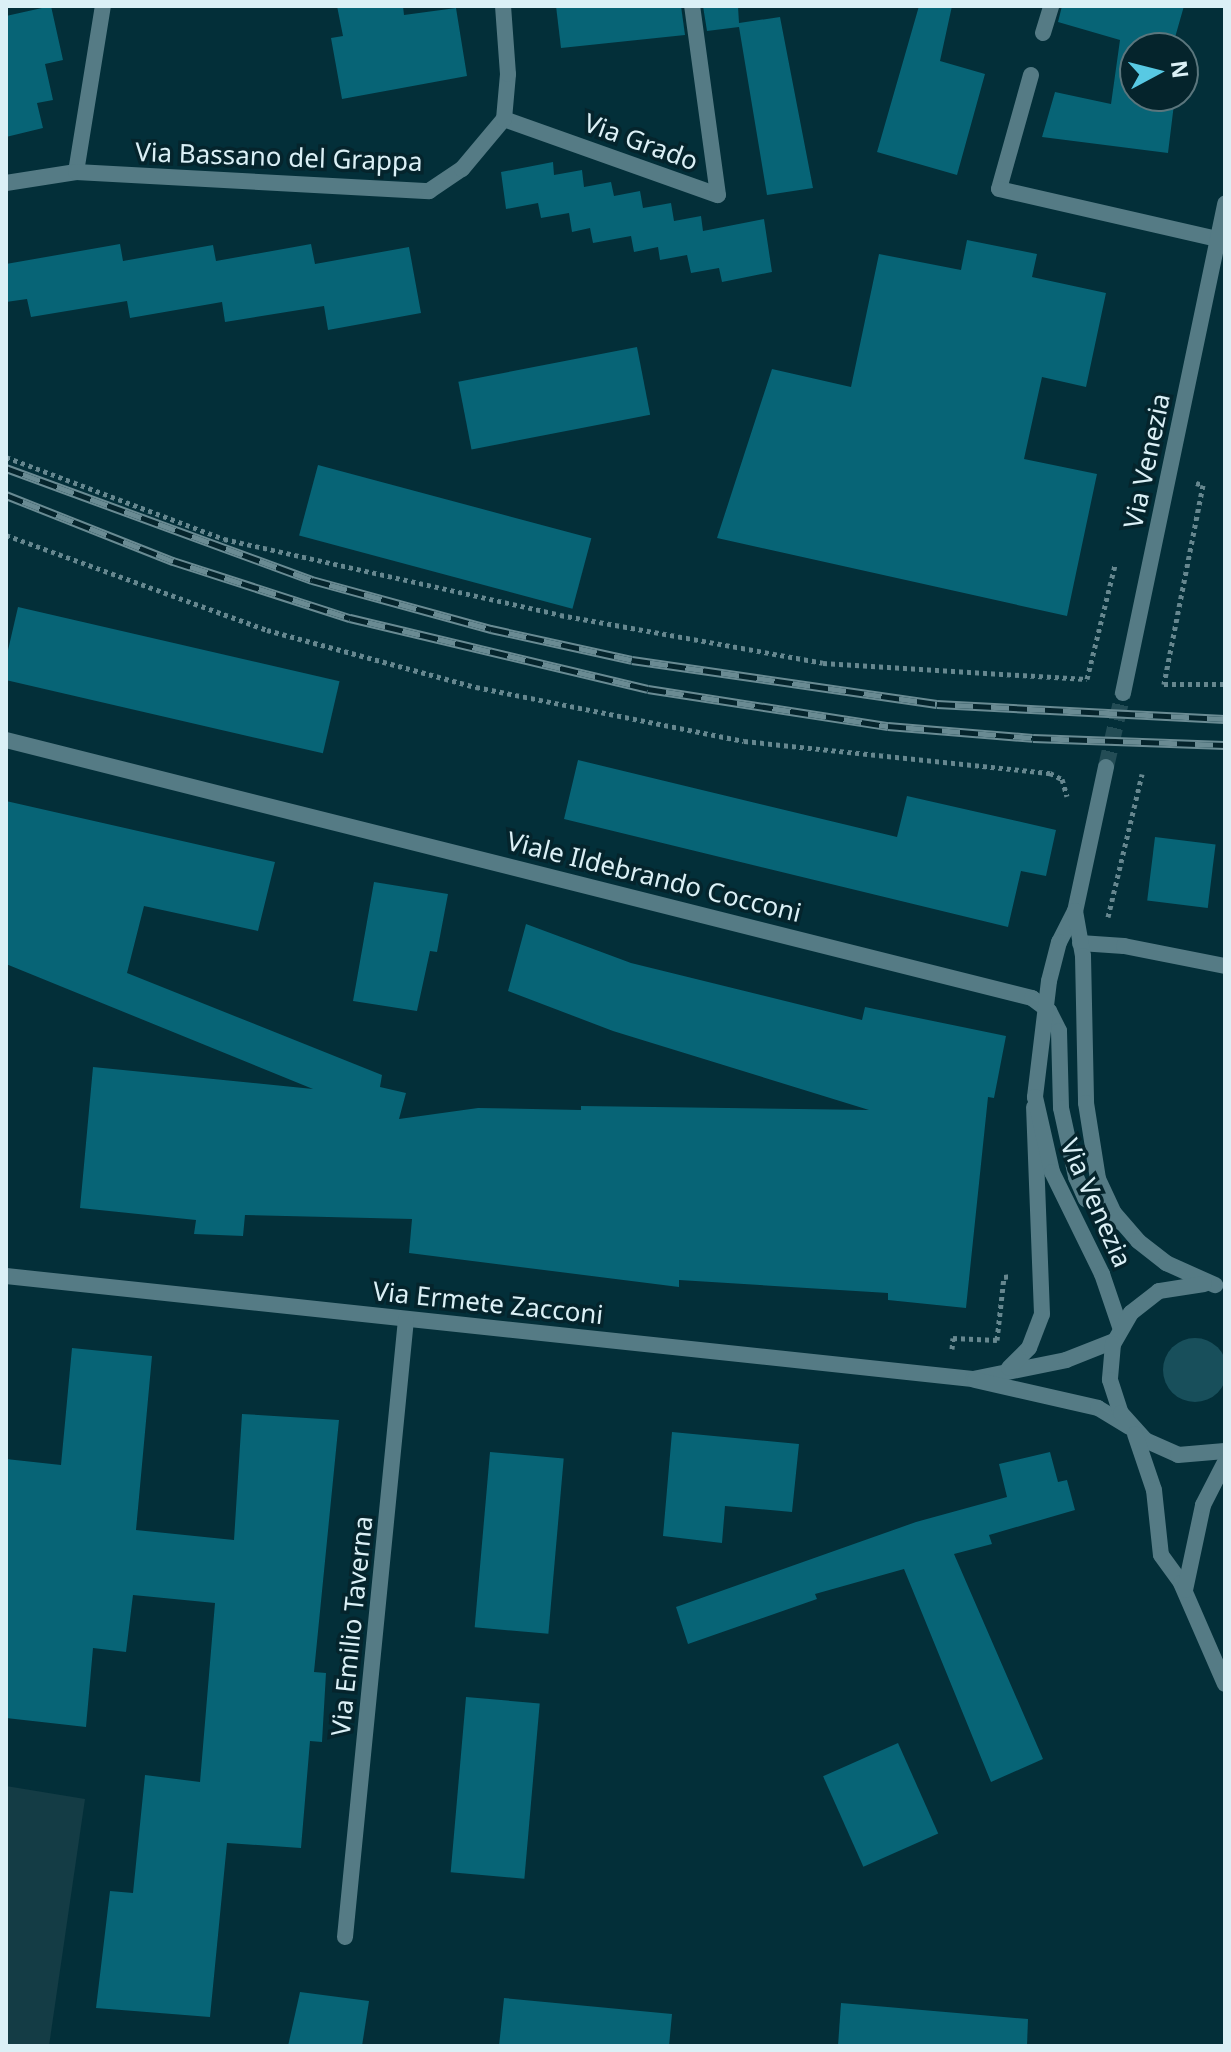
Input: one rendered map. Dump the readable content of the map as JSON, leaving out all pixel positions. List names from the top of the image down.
{
  "streets": {
    "street": [
      "Via Grado",
      "Via Bassano del Grappa",
      "Via Venezia",
      "Viale Ildebrando Cocconi",
      "Via Ermete Zacconi",
      "Via Emilio Taverna"
    ]
  },
  "crossings": [
    ["Via Grado", "Via Bassano del Grappa"],
    ["Via Venezia", "Viale Ildebrando Cocconi"],
    ["Via Venezia", "Via Ermete Zacconi"],
    ["Via Ermete Zacconi", "Via Emilio Taverna"]
  ],
  "north": "right"
}
